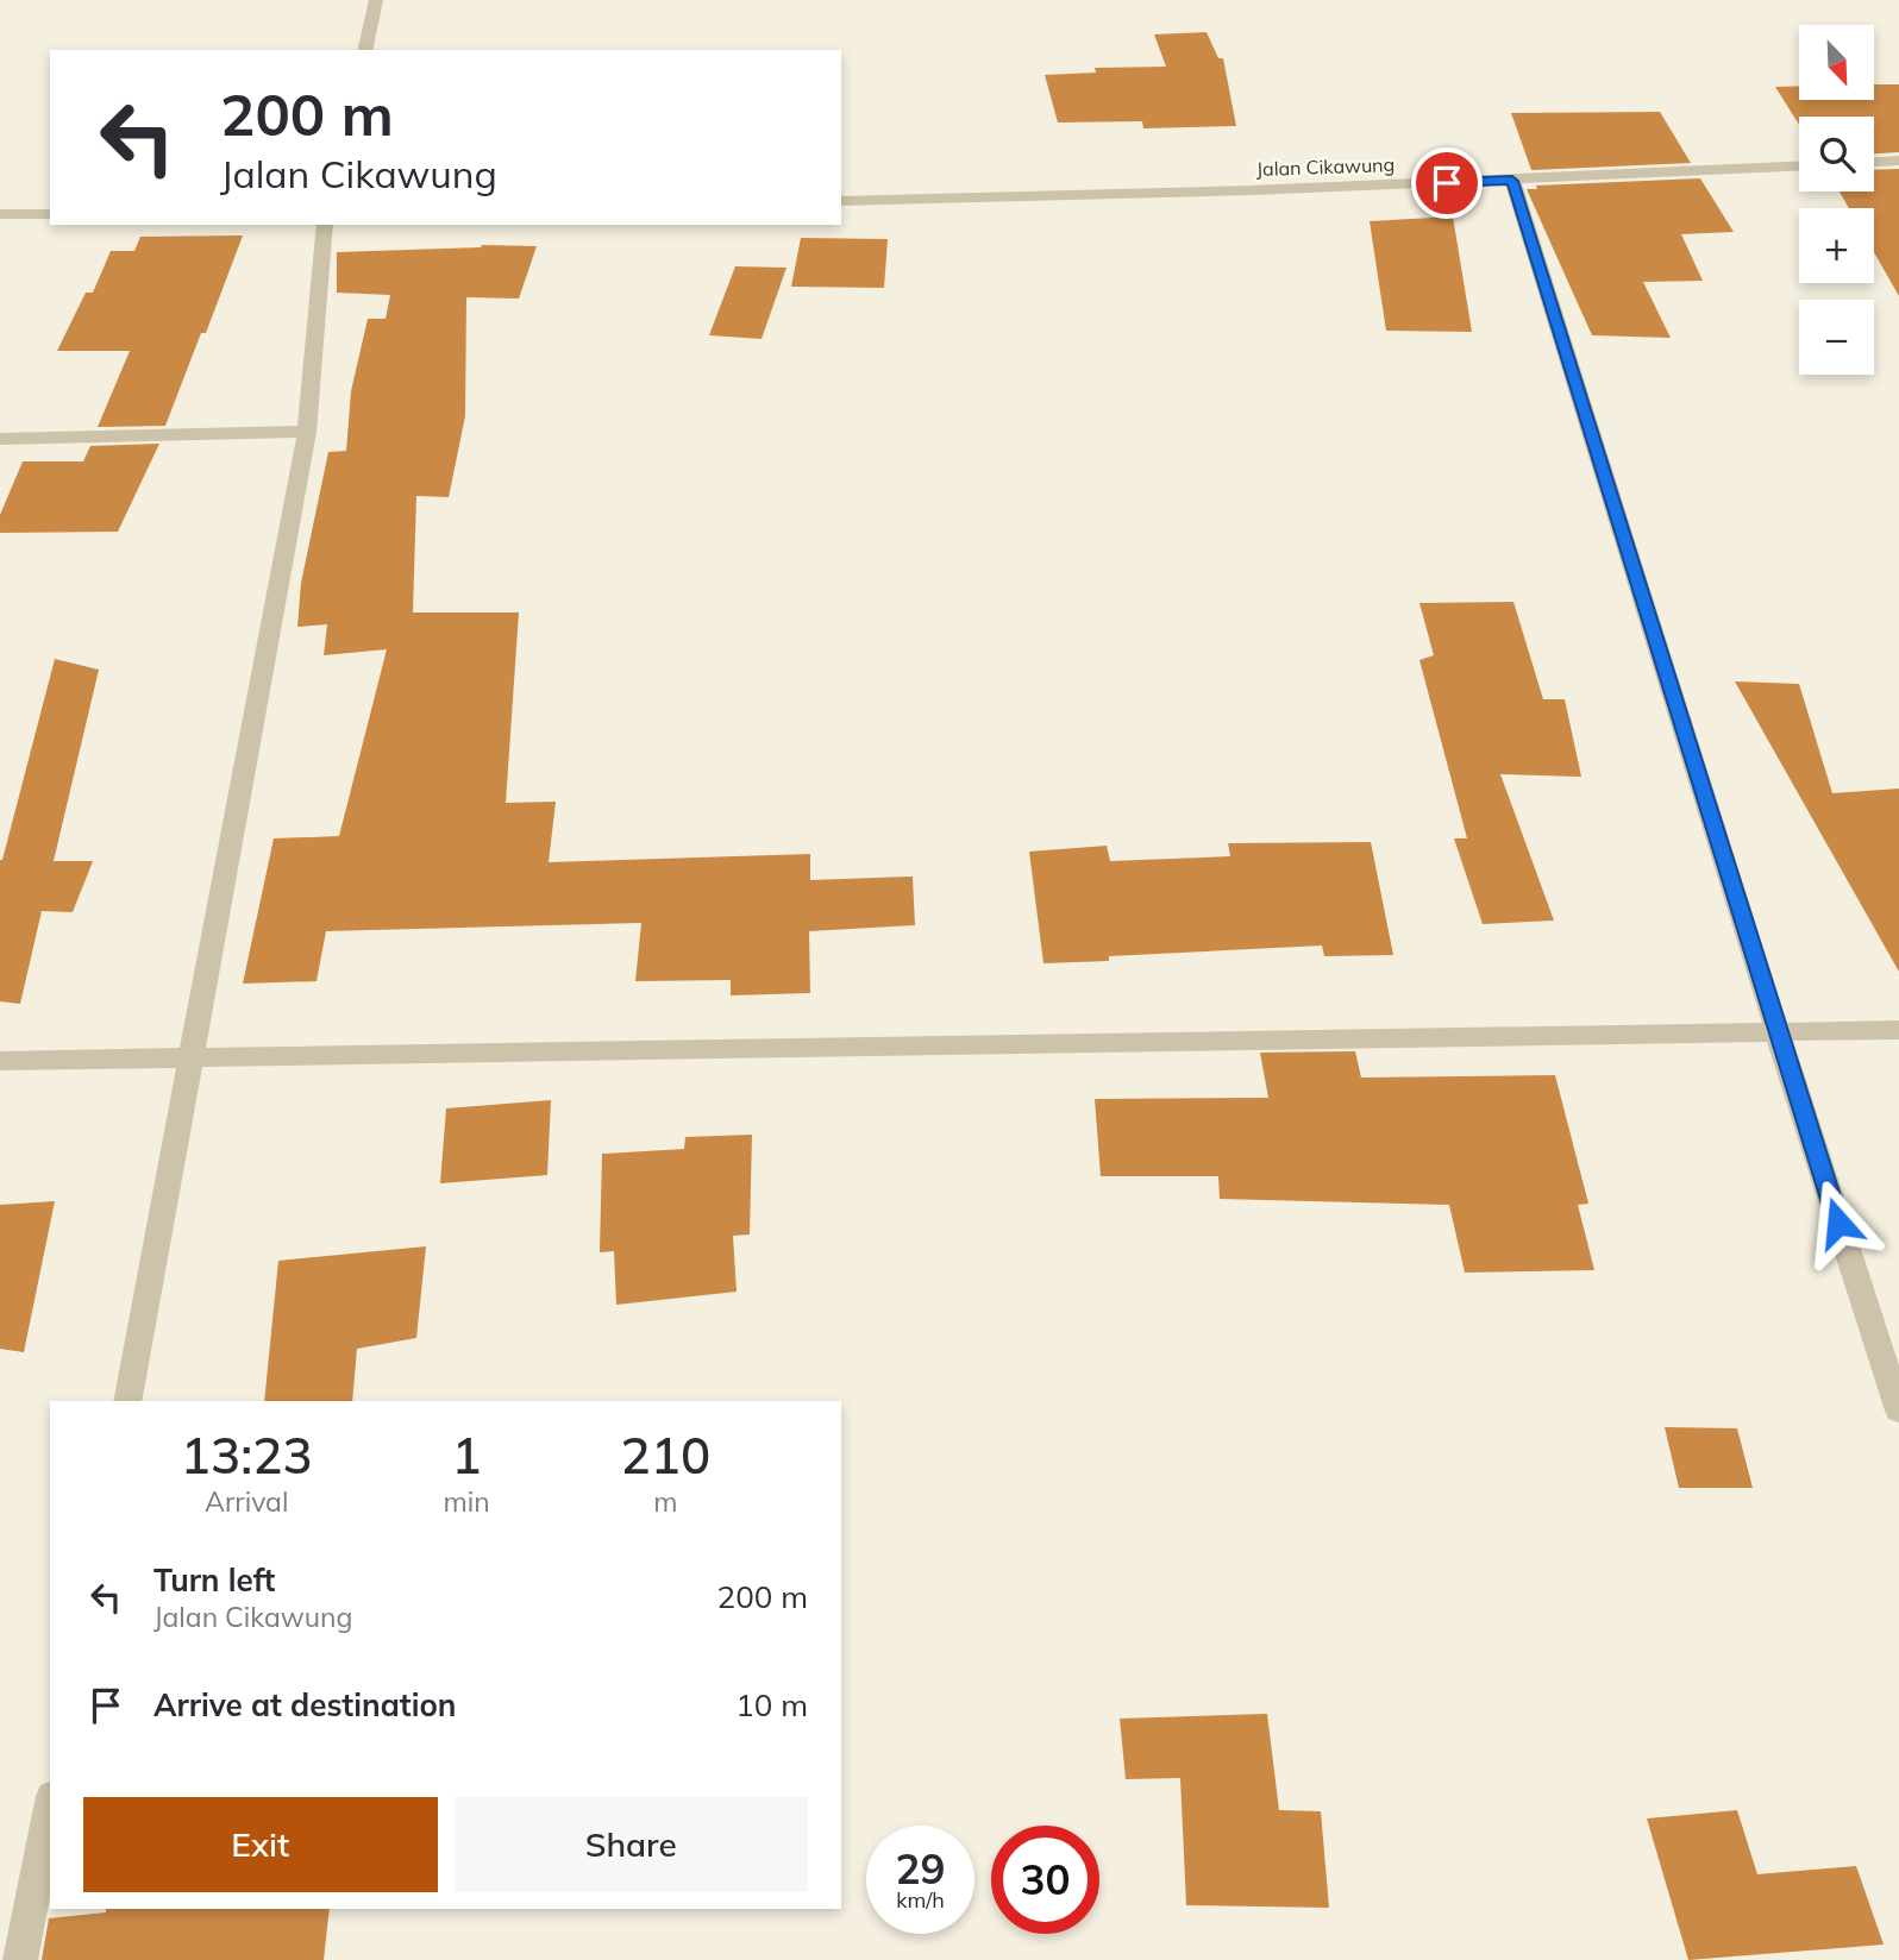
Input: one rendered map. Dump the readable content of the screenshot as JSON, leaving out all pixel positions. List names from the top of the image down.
{
  "streets": {
    "street": ["Jalan Cikawung"]
  },
  "north": "bottom right",
  "page": {
    "map_buttons": ["+", "−"],
    "turn": ["200 m", "Jalan Cikawung"],
    "eta": [
      "13:23",
      "Arrival",
      "1",
      "min",
      "210",
      "m"
    ],
    "list": [
      {
        "name": "Turn left",
        "note": "Jalan Cikawung",
        "value": "200 m"
      },
      {
        "name": "Arrive at destination",
        "value": "10 m"
      }
    ],
    "buttons": ["Exit", "Share"],
    "speed": "29 km/h",
    "limit": "30"
  }
}
